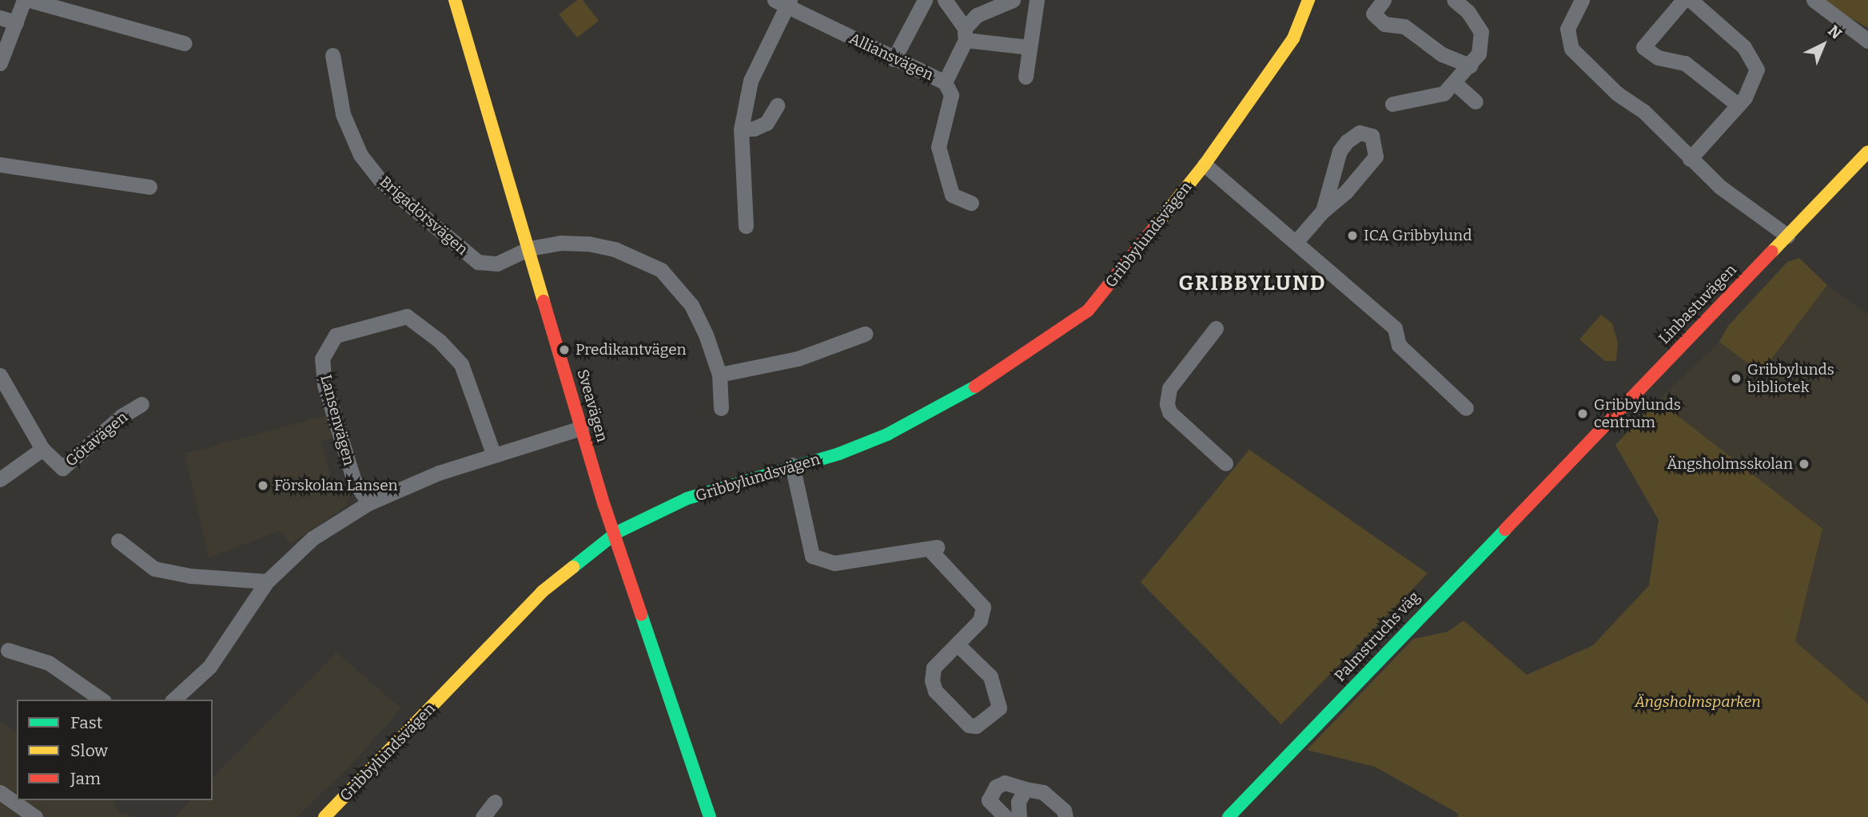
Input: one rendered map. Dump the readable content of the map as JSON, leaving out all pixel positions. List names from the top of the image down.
{
  "streets": {
    "street": [
      "Alliansvägen",
      "Brigadörsvägen",
      "Gribbylundsvägen",
      "Linbastuvägen",
      "Sveavägen",
      "Lansenvägen",
      "Götavägen",
      "Palmstruchs väg"
    ]
  },
  "crossings": [
    ["Brigadörsvägen", "Sveavägen"],
    ["Gribbylundsvägen", "Sveavägen"],
    ["Linbastuvägen", "Palmstruchs väg"]
  ],
  "districts": ["GRIBBYLUND"],
  "parks": ["Ängsholmsparken"],
  "places": [
    "ICA Gribbylund",
    "Predikantvägen",
    "Gribbylunds bibliotek",
    "Gribbylunds centrum",
    "Ängsholmsskolan",
    "Förskolan Lansen"
  ],
  "legend": ["Fast", "Slow", "Jam"],
  "north": "top right"
}
